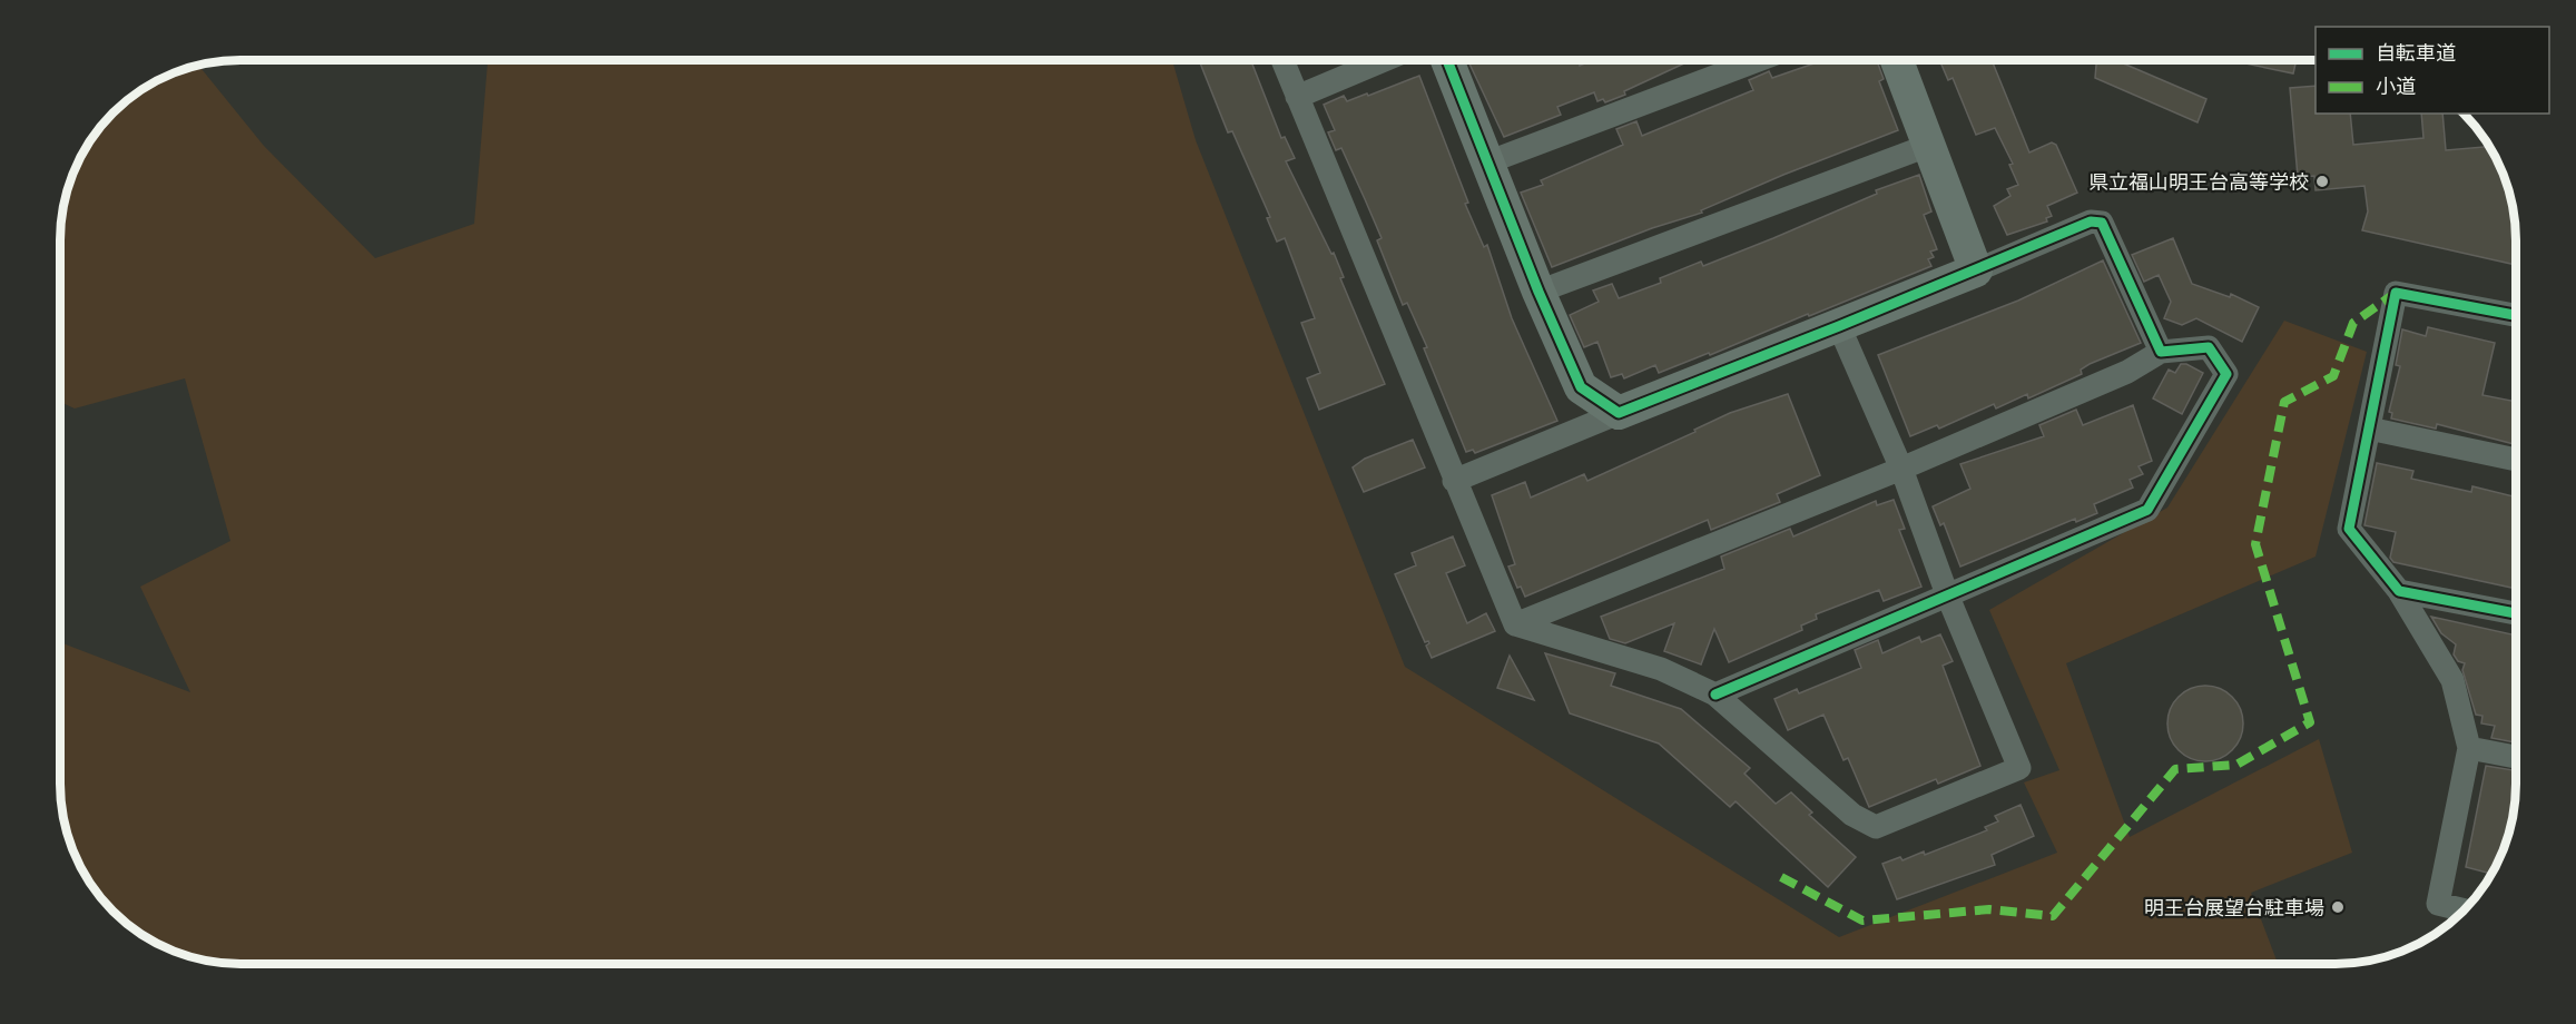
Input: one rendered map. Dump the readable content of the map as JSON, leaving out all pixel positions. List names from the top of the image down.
{
  "places": ["県立福山明王台高等学校", "明王台展望台駐車場"],
  "legend": ["自転車道", "小道"]
}
